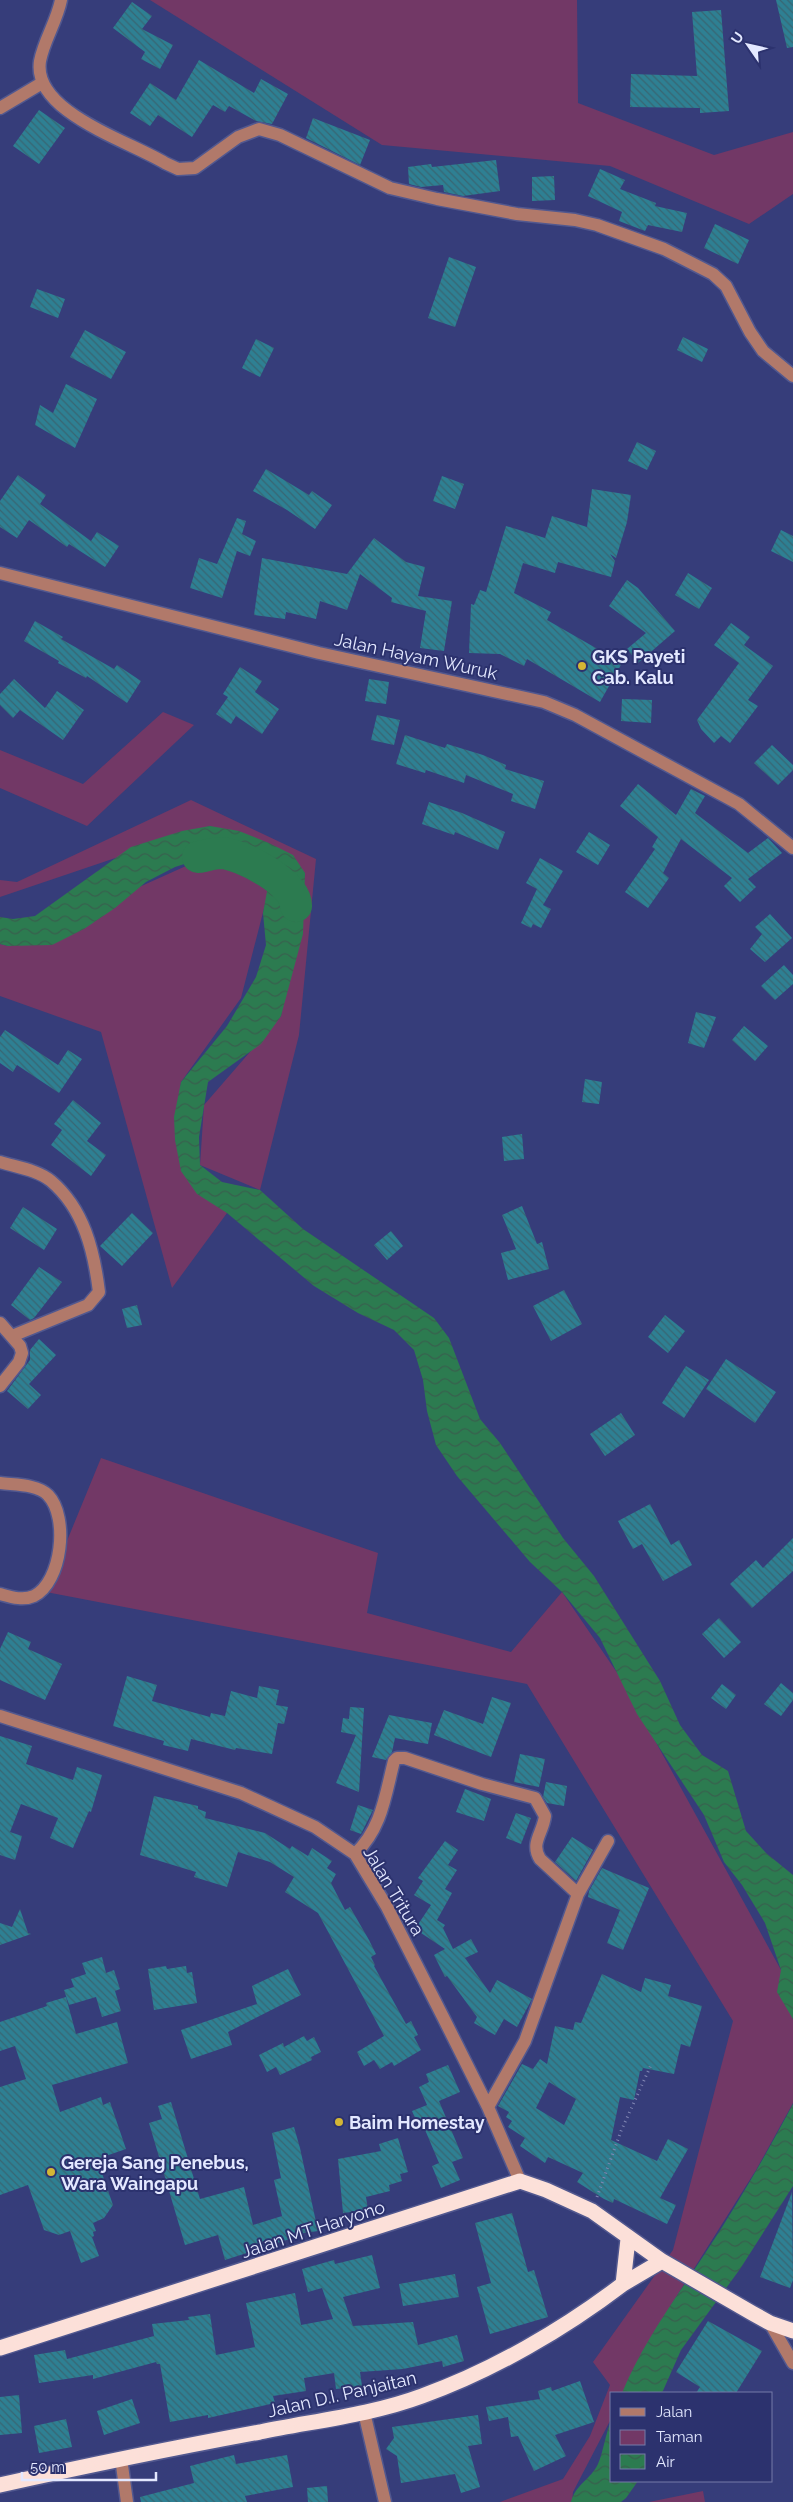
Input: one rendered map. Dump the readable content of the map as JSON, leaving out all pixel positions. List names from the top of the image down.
{
  "streets": {
    "highway": ["Jalan MT Haryono", "Jalan D.I. Panjaitan"],
    "street": ["Jalan Hayam Wuruk", "Jalan Tritura"]
  },
  "crossings": [
    ["Jalan Tritura", "Jalan MT Haryono"]
  ],
  "places": ["GKS Payeti Cab. Kalu", "Baim Homestay", "Gereja Sang Penebus, Wara Waingapu"],
  "legend": ["Jalan", "Taman", "Air"],
  "scale_bar": "50 m",
  "north": "top left"
}
